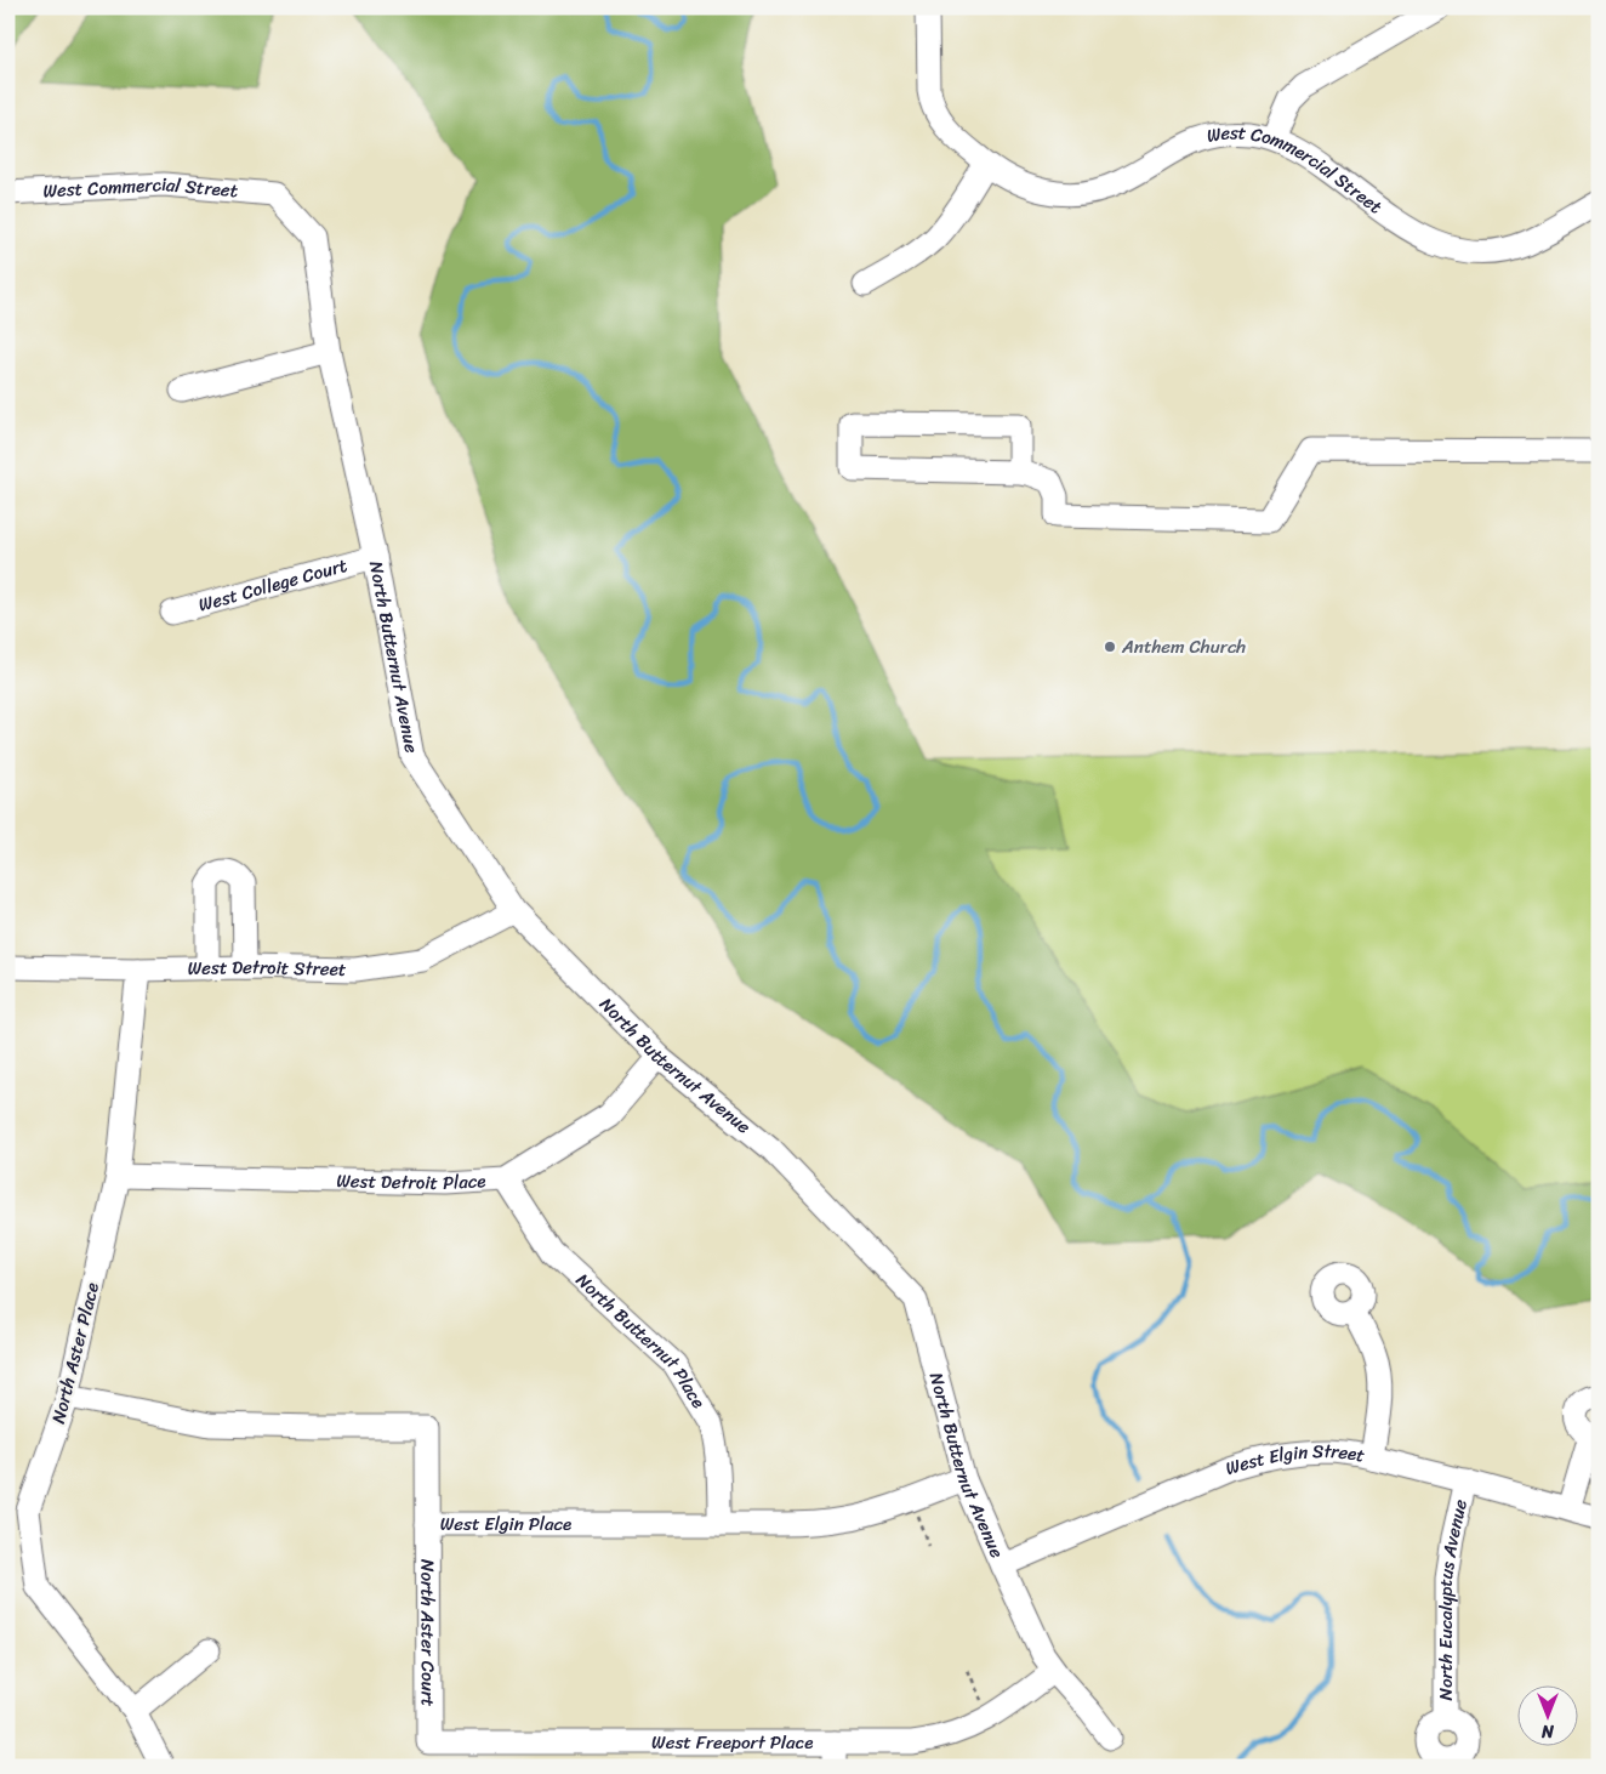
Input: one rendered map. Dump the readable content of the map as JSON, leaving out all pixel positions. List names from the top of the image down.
{
  "streets": {
    "street": [
      "West Commercial Street",
      "West College Court",
      "North Butternut Avenue",
      "West Detroit Street",
      "West Detroit Place",
      "North Butternut Place",
      "North Aster Place",
      "West Elgin Street",
      "West Elgin Place",
      "North Eucalyptus Avenue",
      "North Aster Court",
      "West Freeport Place"
    ]
  },
  "crossings": [
    ["West Commercial Street", "North Butternut Avenue"],
    ["West College Court", "North Butternut Avenue"],
    ["North Butternut Avenue", "West Detroit Street"],
    ["North Butternut Avenue", "West Detroit Place"],
    ["North Butternut Avenue", "West Elgin Street"],
    ["North Butternut Avenue", "West Elgin Place"],
    ["North Butternut Avenue", "West Freeport Place"],
    ["West Detroit Street", "North Aster Place"],
    ["West Detroit Place", "North Butternut Place"],
    ["West Detroit Place", "North Aster Place"],
    ["North Butternut Place", "West Elgin Place"],
    ["North Aster Place", "West Elgin Place"],
    ["West Elgin Street", "North Eucalyptus Avenue"],
    ["West Elgin Place", "North Aster Court"],
    ["North Aster Court", "West Freeport Place"]
  ],
  "places": ["Anthem Church"],
  "north": "bottom"
}
